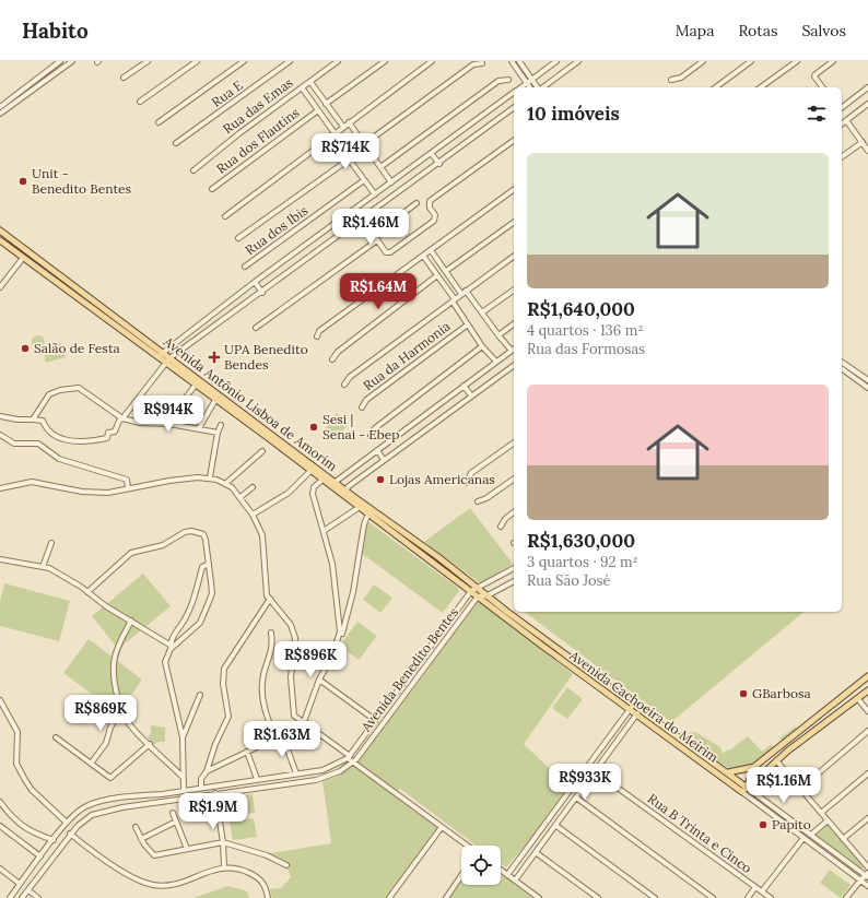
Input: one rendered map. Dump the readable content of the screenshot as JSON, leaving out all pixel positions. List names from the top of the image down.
{
  "streets": {
    "main road": ["Avenida Antônio Lisboa de Amorim", "Avenida Cachoeira do Meirim"],
    "street": [
      "Rua E",
      "Rua das Emas",
      "Rua dos Flautins",
      "Rua dos Ibis",
      "Rua da Harmonia",
      "Avenida Benedito Bentes",
      "Rua B Trinta e Cinco"
    ]
  },
  "crossings": [
    ["Avenida Antônio Lisboa de Amorim", "Avenida Benedito Bentes"],
    ["Avenida Antônio Lisboa de Amorim", "Avenida Cachoeira do Meirim"],
    ["Avenida Benedito Bentes", "Avenida Cachoeira do Meirim"]
  ],
  "places": {
    "other": [
      "Unit - Benedito Bentes",
      "Salão de Festa",
      "Sesi | Senai - Ebep",
      "Lojas Americanas",
      "GBarbosa",
      "Papito"
    ],
    "health": ["UPA Benedito Bendes"]
  },
  "page": {
    "header": "Habito",
    "nav": ["Mapa", "Rotas", "Salvos"],
    "heading": "10 imóveis",
    "price": [
      "R$714K",
      "R$1.46M",
      "R$1.64M",
      "R$914K",
      "R$896K",
      "R$869K",
      "R$1.63M",
      "R$933K",
      "R$1.16M",
      "R$1.9M"
    ],
    "list": [
      {
        "name": "R$1,640,000",
        "note": "4 quartos · 136 m² · Rua das Formosas"
      },
      {
        "name": "R$1,630,000",
        "note": "3 quartos · 92 m² · Rua São José"
      }
    ]
  }
}
